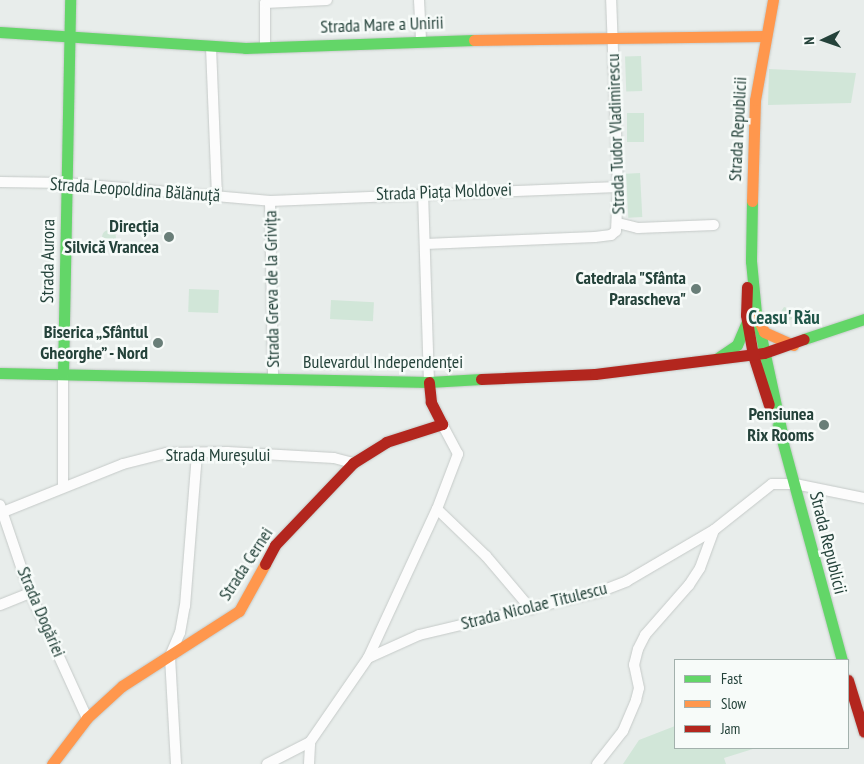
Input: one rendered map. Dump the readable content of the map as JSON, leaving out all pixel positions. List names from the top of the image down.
{
  "streets": {
    "main road": [
      "Strada Mare a Unirii",
      "Strada Republicii",
      "Strada Aurora",
      "Bulevardul Independenței",
      "Strada Cernei"
    ],
    "street": [
      "Strada Tudor Vladimirescu",
      "Strada Leopoldina Bălănuță",
      "Strada Piața Moldovei",
      "Strada Greva de la Grivița",
      "Strada Mureșului",
      "Strada Nicolae Titulescu",
      "Strada Dogăriei"
    ]
  },
  "crossings": [
    ["Strada Mare a Unirii", "Strada Republicii"],
    ["Strada Mare a Unirii", "Strada Tudor Vladimirescu"],
    ["Strada Mare a Unirii", "Strada Aurora"],
    ["Strada Republicii", "Bulevardul Independenței"],
    ["Strada Republicii", "Strada Nicolae Titulescu"],
    ["Strada Tudor Vladimirescu", "Strada Piața Moldovei"],
    ["Strada Leopoldina Bălănuță", "Strada Piața Moldovei"],
    ["Strada Leopoldina Bălănuță", "Strada Aurora"],
    ["Strada Leopoldina Bălănuță", "Strada Greva de la Grivița"],
    ["Strada Piața Moldovei", "Strada Greva de la Grivița"],
    ["Strada Aurora", "Bulevardul Independenței"],
    ["Strada Aurora", "Strada Mureșului"],
    ["Strada Greva de la Grivița", "Bulevardul Independenței"],
    ["Strada Mureșului", "Strada Cernei"],
    ["Strada Mureșului", "Strada Dogăriei"],
    ["Strada Cernei", "Strada Dogăriei"]
  ],
  "districts": ["Ceasu' Rău"],
  "places": [
    "Direcția Silvică Vrancea",
    "Catedrala \"Sfânta Parascheva\"",
    "Biserica „Sfântul Gheorghe” - Nord",
    "Pensiunea Rix Rooms"
  ],
  "legend": ["Fast", "Slow", "Jam"],
  "north": "left"
}
